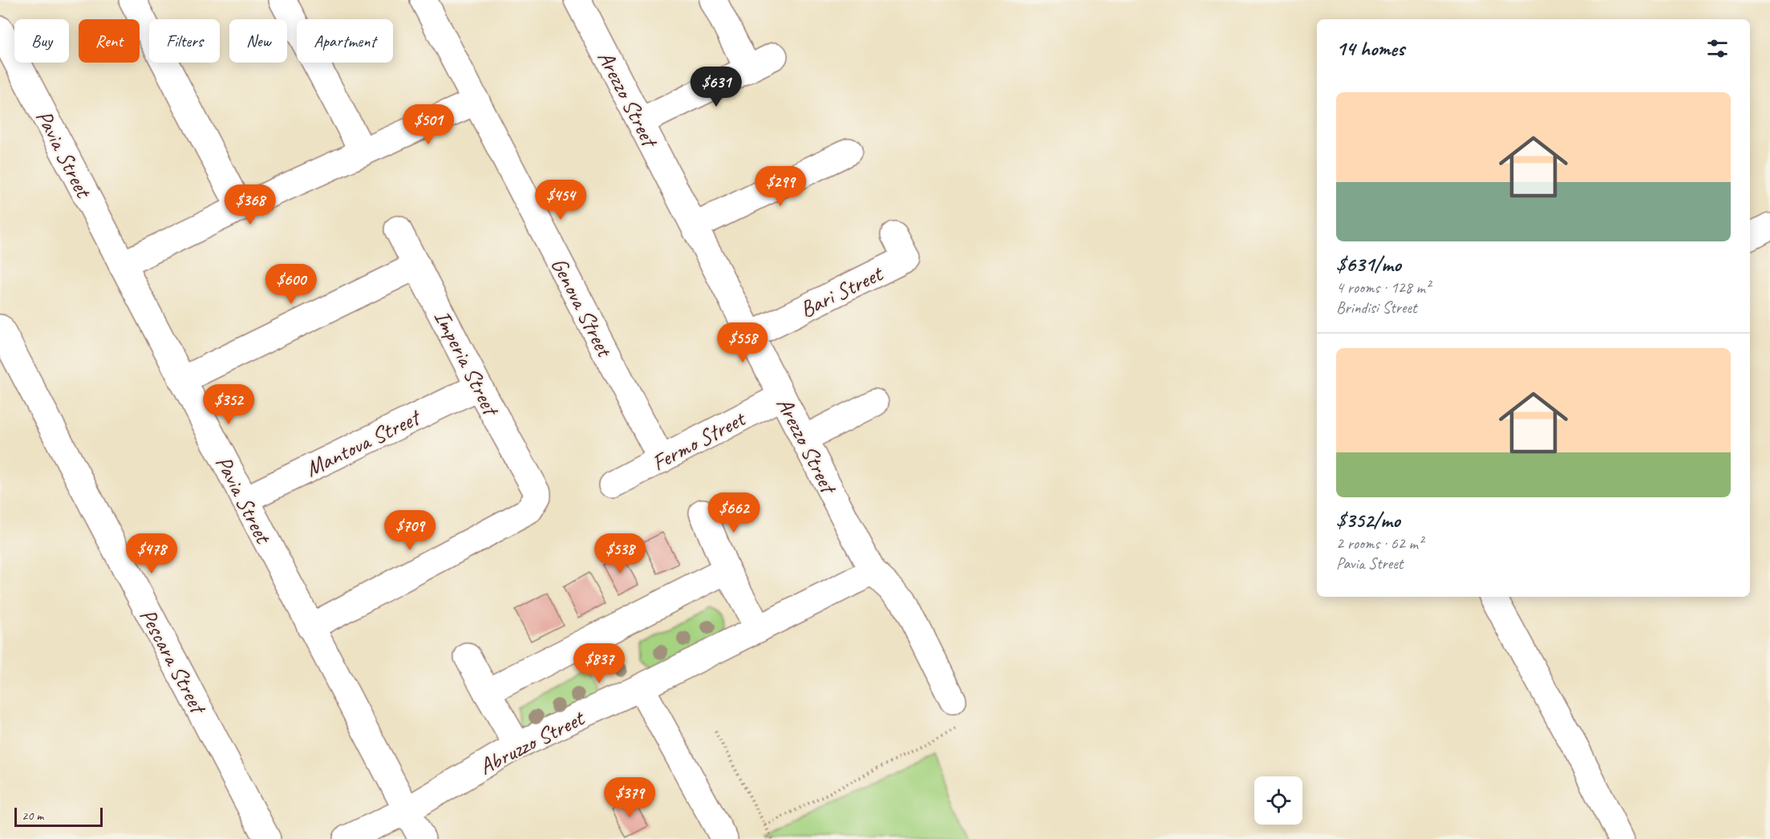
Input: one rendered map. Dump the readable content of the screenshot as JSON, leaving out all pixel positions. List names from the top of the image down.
{
  "streets": {
    "street": [
      "Arezzo Street",
      "Pavia Street",
      "Bari Street",
      "Genova Street",
      "Imperia Street",
      "Fermo Street",
      "Mantova Street",
      "Pescara Street",
      "Abruzzo Street"
    ]
  },
  "crossings": [
    ["Arezzo Street", "Bari Street"],
    ["Arezzo Street", "Fermo Street"],
    ["Arezzo Street", "Abruzzo Street"],
    ["Pavia Street", "Imperia Street"],
    ["Pavia Street", "Mantova Street"],
    ["Pavia Street", "Abruzzo Street"],
    ["Genova Street", "Fermo Street"],
    ["Imperia Street", "Mantova Street"]
  ],
  "scale_bar": "20 m",
  "page": {
    "chip": [
      "Buy",
      "Rent",
      "Filters",
      "New",
      "Apartment"
    ],
    "heading": "14 homes",
    "price": [
      "$631",
      "$501",
      "$299",
      "$454",
      "$368",
      "$600",
      "$558",
      "$352",
      "$662",
      "$709",
      "$478",
      "$538",
      "$837",
      "$379"
    ],
    "list": [
      {
        "name": "$631/mo",
        "note": "4 rooms · 128 m² · Brindisi Street"
      },
      {
        "name": "$352/mo",
        "note": "2 rooms · 62 m² · Pavia Street"
      }
    ],
    "scale": "20 m"
  }
}
